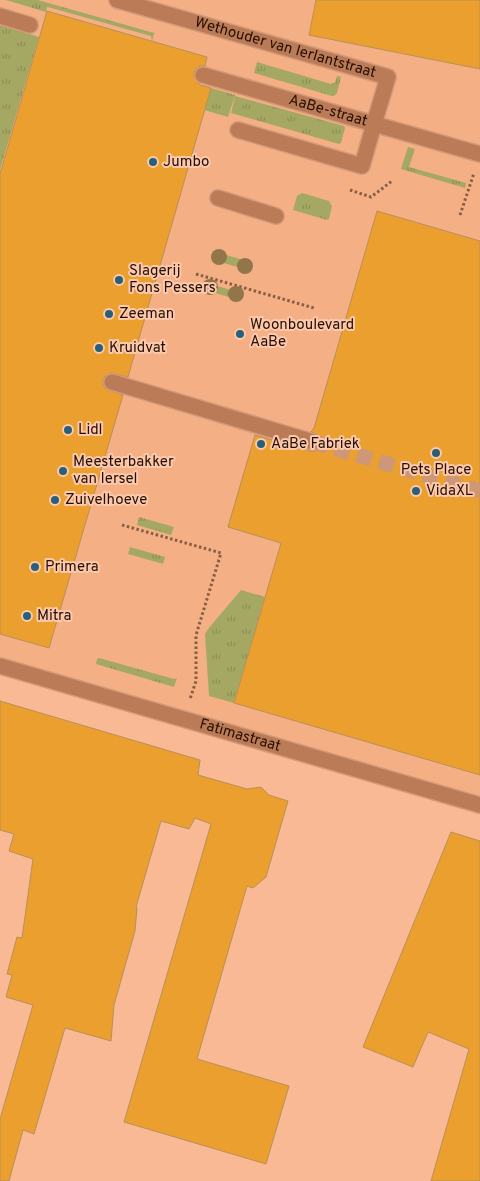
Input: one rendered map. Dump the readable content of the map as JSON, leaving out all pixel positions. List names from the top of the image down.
{
  "streets": {
    "street": ["Wethouder van Ierlantstraat", "AaBe-straat", "Fatimastraat"]
  },
  "crossings": [
    ["Wethouder van Ierlantstraat", "AaBe-straat"]
  ],
  "places": [
    "Jumbo",
    "Slagerij Fons Pessers",
    "Zeeman",
    "Woonboulevard AaBe",
    "Kruidvat",
    "Lidl",
    "AaBe Fabriek",
    "Pets Place",
    "Meesterbakker van Iersel",
    "VidaXL",
    "Zuivelhoeve",
    "Primera",
    "Mitra"
  ]
}
